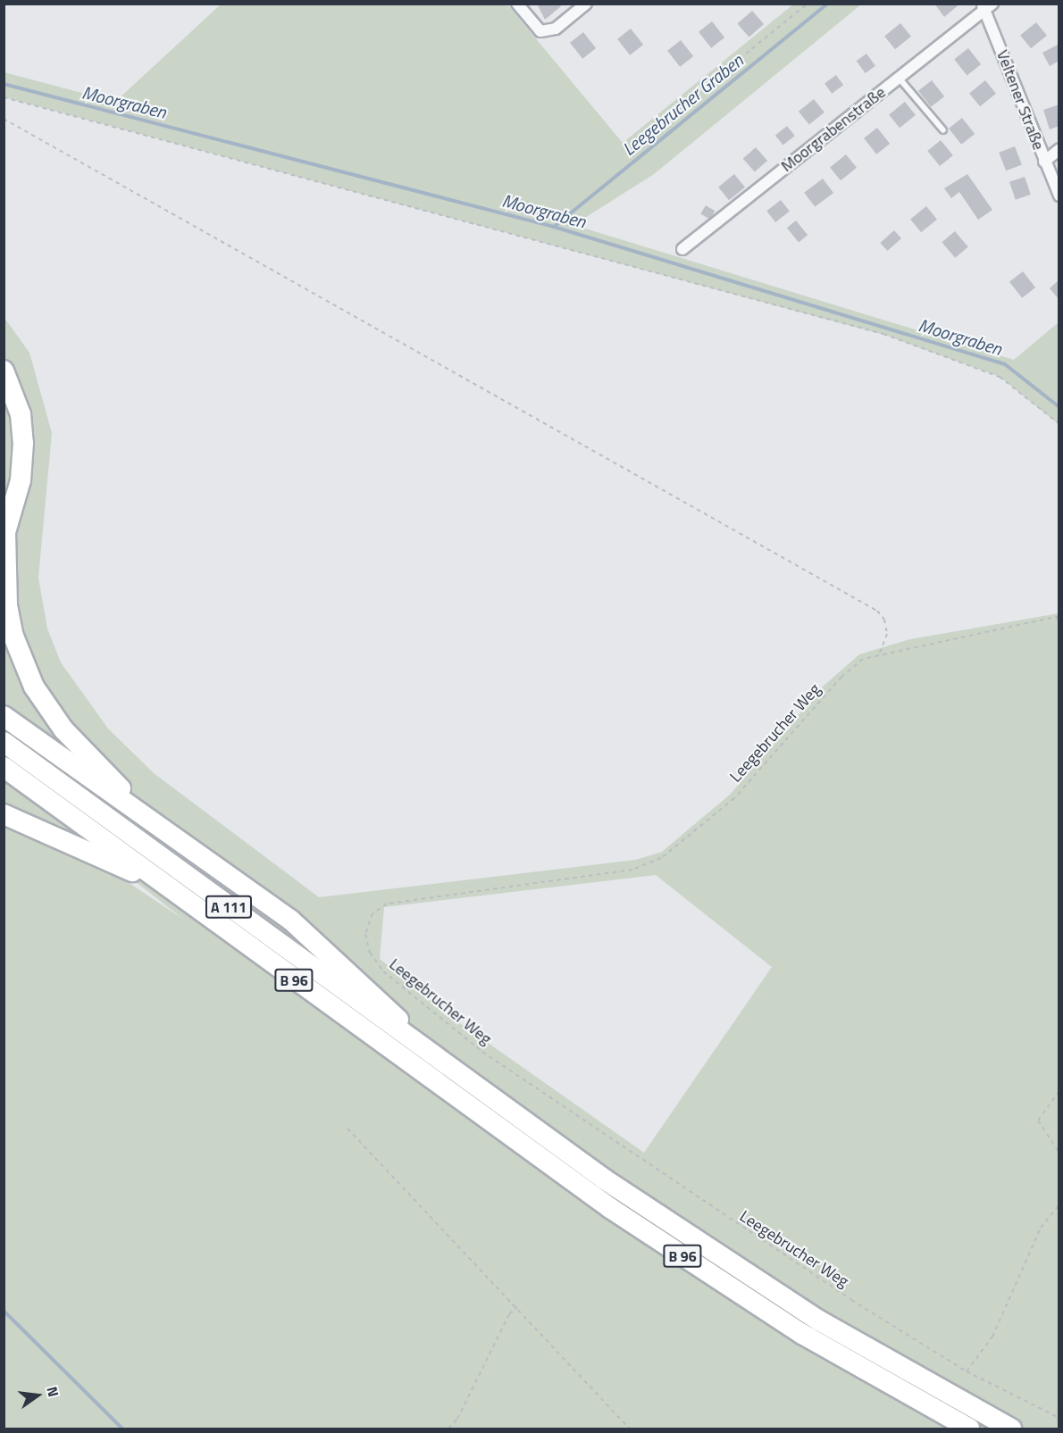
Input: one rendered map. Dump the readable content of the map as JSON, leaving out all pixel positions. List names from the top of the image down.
{
  "streets": {
    "highway": ["A 111", "B 96"],
    "street": ["Veltener Straße", "Moorgrabenstraße"],
    "path": ["Leegebrucher Weg"]
  },
  "crossings": [
    ["Veltener Straße", "Moorgrabenstraße"],
    ["A 111", "B 96"]
  ],
  "water": ["Moorgraben", "Leegebrucher Graben"],
  "north": "right"
}
